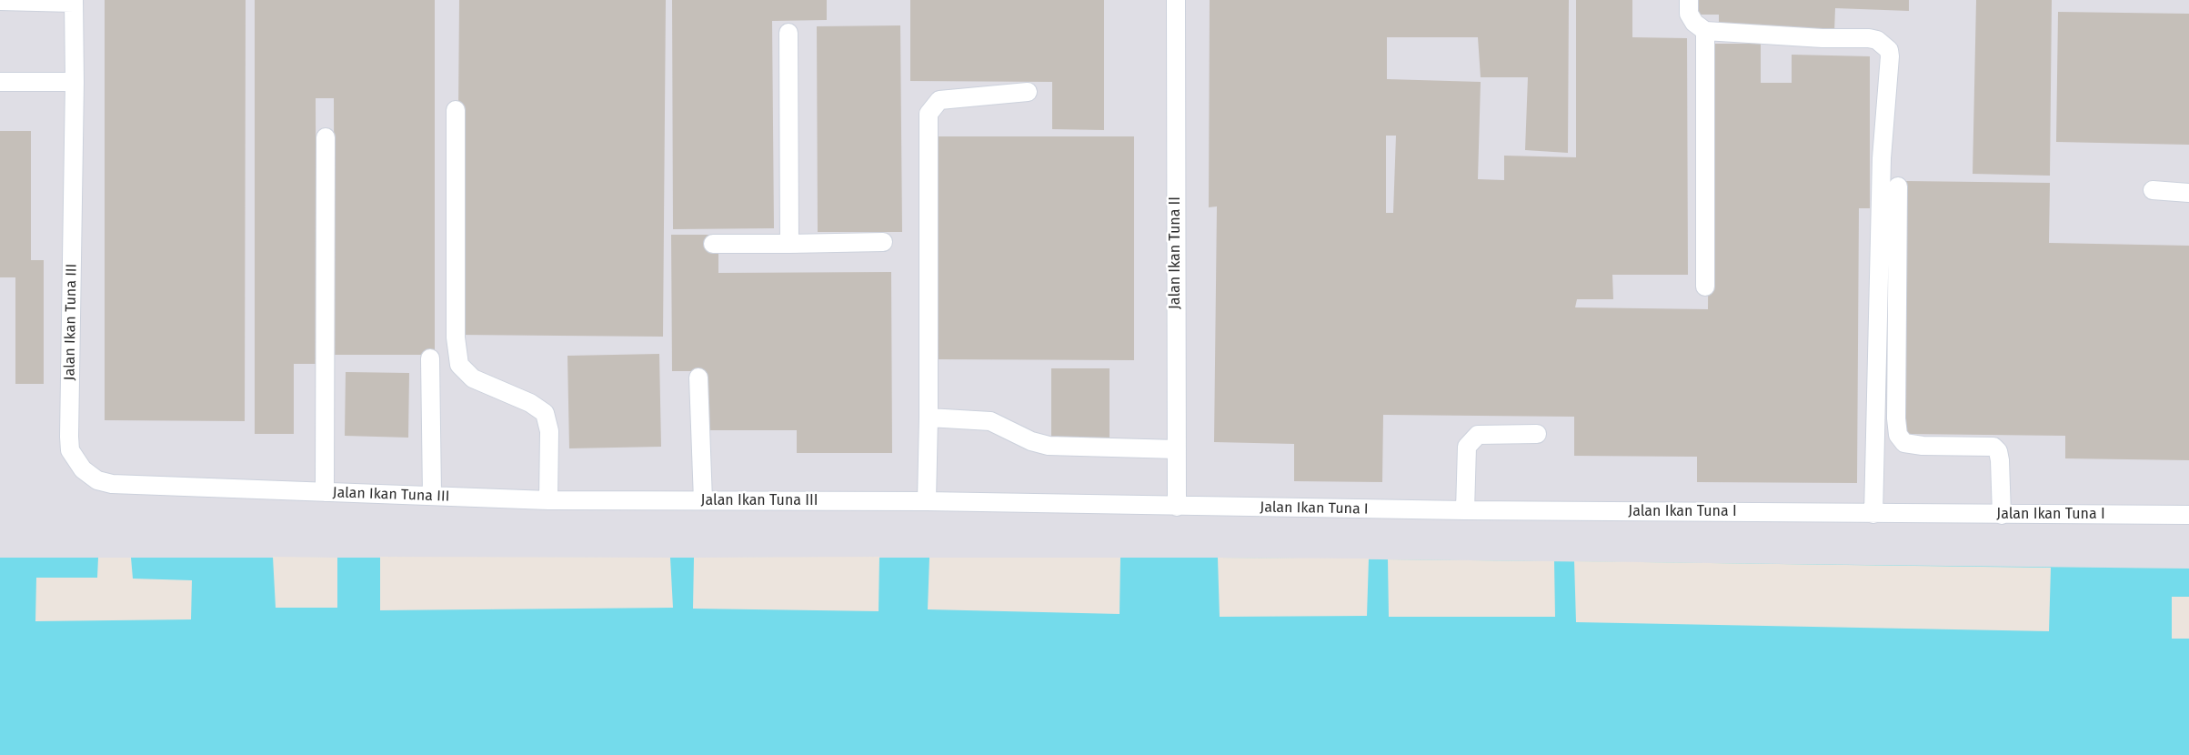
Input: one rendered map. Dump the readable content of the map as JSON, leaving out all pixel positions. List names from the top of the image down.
{
  "streets": {
    "lane": ["Jalan Ikan Tuna II", "Jalan Ikan Tuna III", "Jalan Ikan Tuna I"]
  },
  "crossings": [
    ["Jalan Ikan Tuna II", "Jalan Ikan Tuna III"],
    ["Jalan Ikan Tuna II", "Jalan Ikan Tuna I"],
    ["Jalan Ikan Tuna III", "Jalan Ikan Tuna I"]
  ]
}
